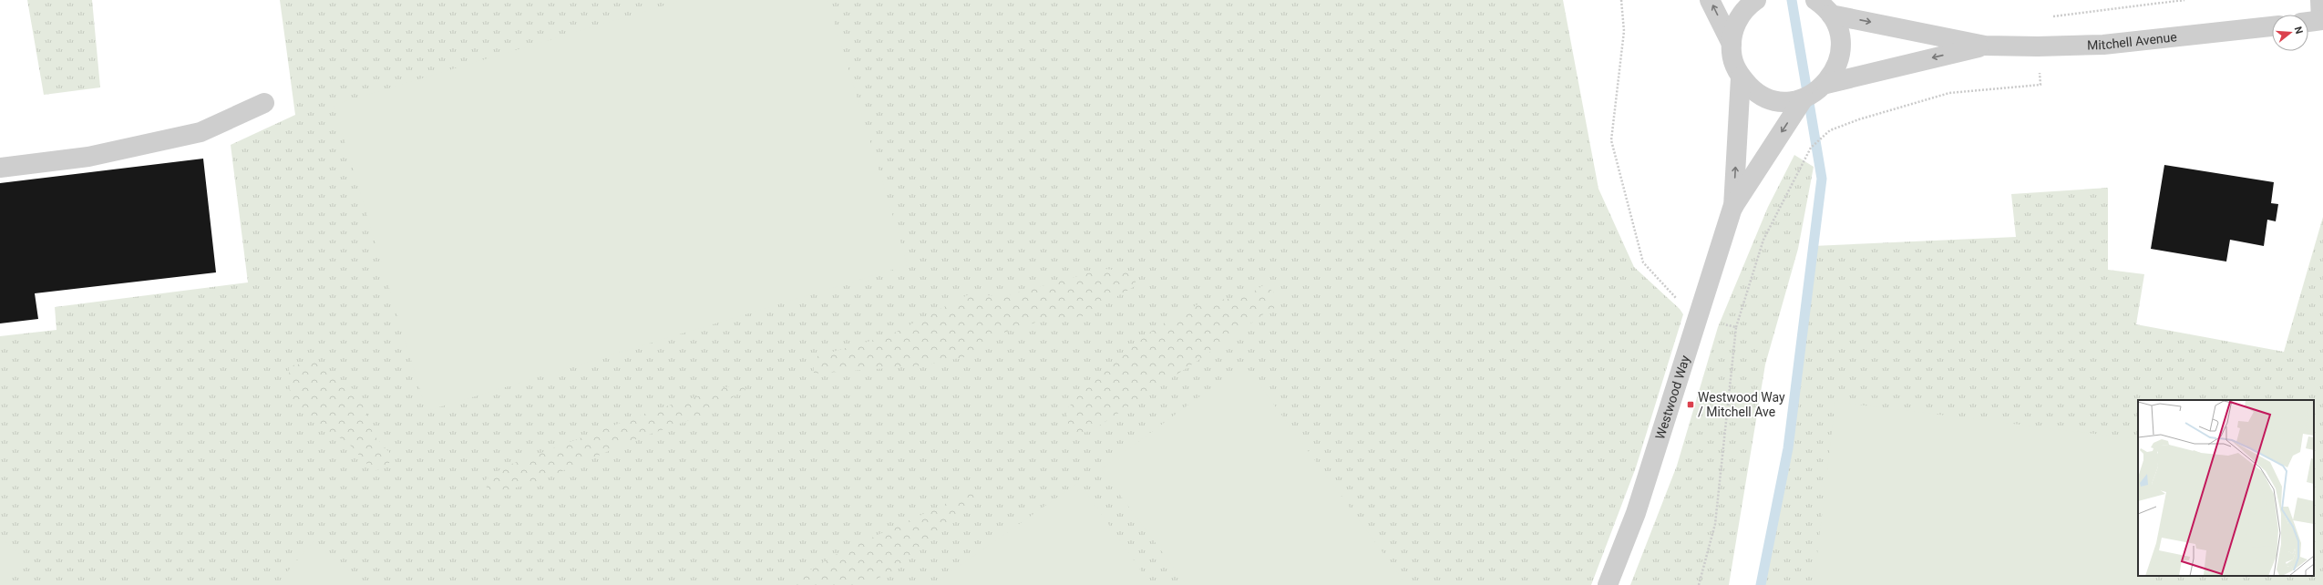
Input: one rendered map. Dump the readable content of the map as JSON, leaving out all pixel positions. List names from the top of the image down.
{
  "streets": {
    "street": ["Mitchell Avenue", "Westwood Way"]
  },
  "places": {
    "transit": ["Westwood Way / Mitchell Ave"]
  },
  "north": "right"
}
